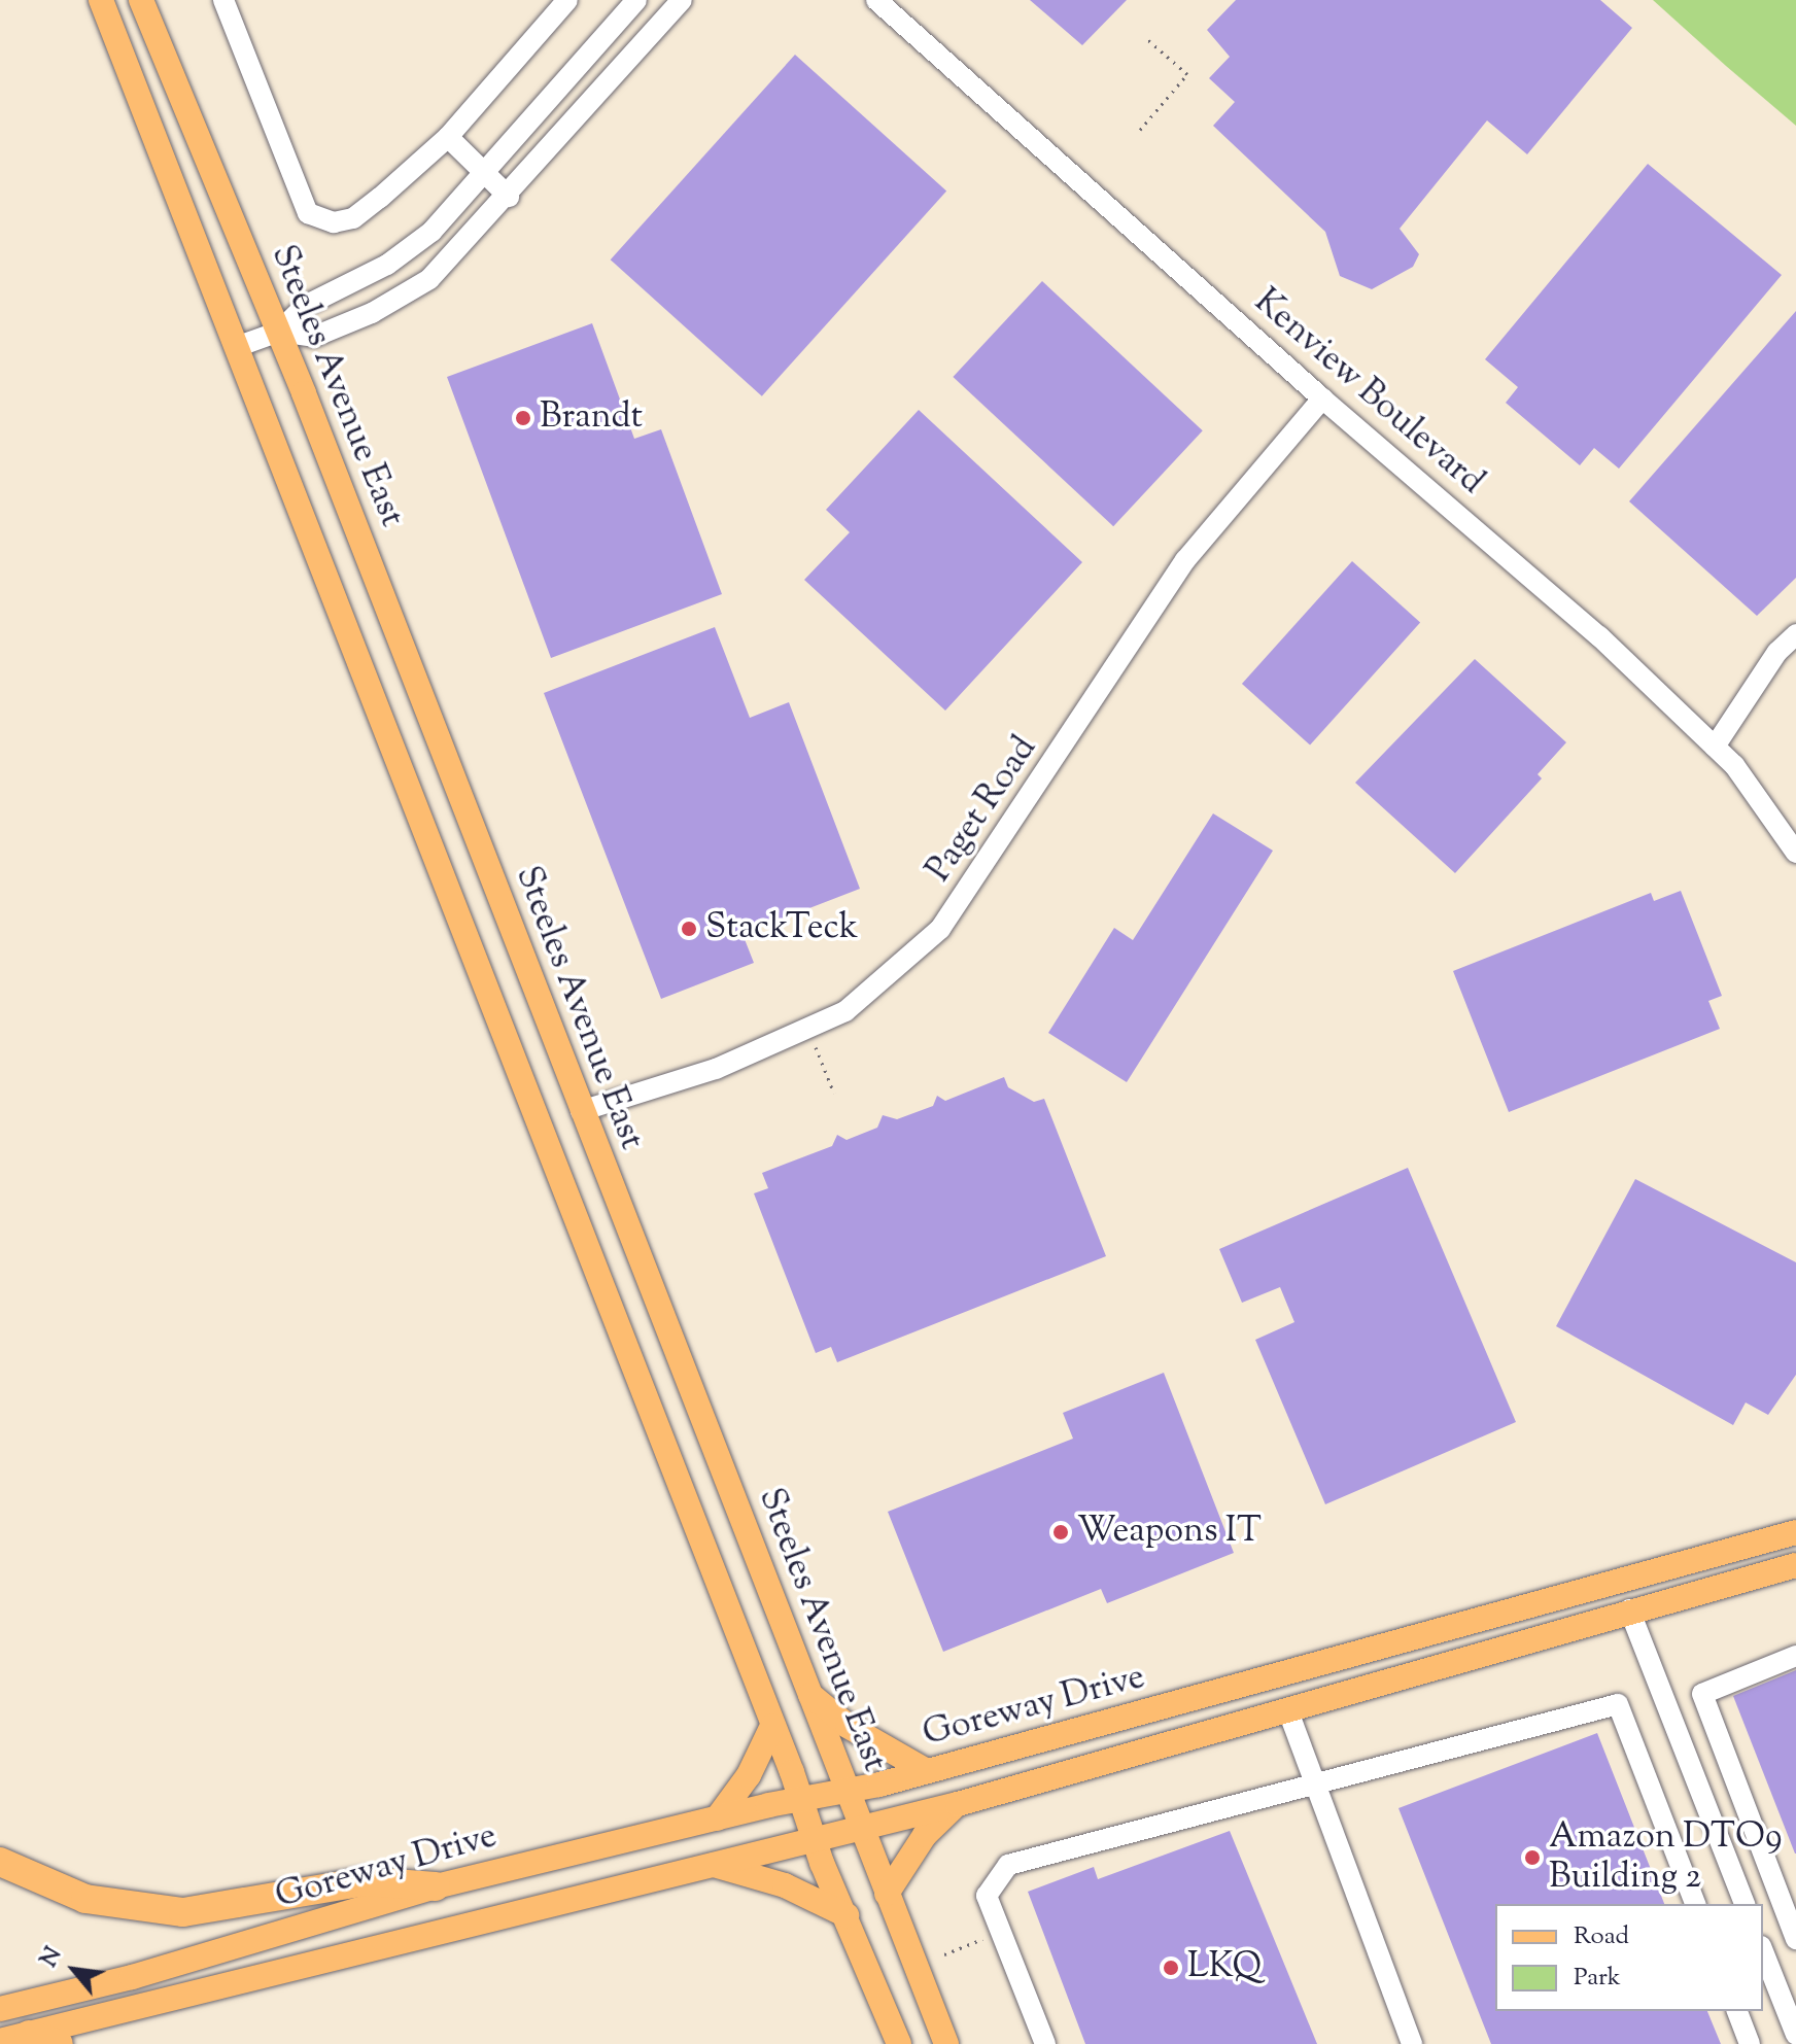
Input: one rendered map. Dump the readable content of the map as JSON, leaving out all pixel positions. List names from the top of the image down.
{
  "streets": {
    "main road": ["Steeles Avenue East", "Goreway Drive"],
    "street": ["Kenview Boulevard", "Paget Road"]
  },
  "crossings": [
    ["Steeles Avenue East", "Paget Road"],
    ["Steeles Avenue East", "Goreway Drive"],
    ["Kenview Boulevard", "Paget Road"]
  ],
  "places": [
    "Brandt",
    "StackTeck",
    "Weapons IT",
    "Amazon DTO9 Building 2",
    "LKQ"
  ],
  "legend": ["Road", "Park"],
  "north": "top left"
}
